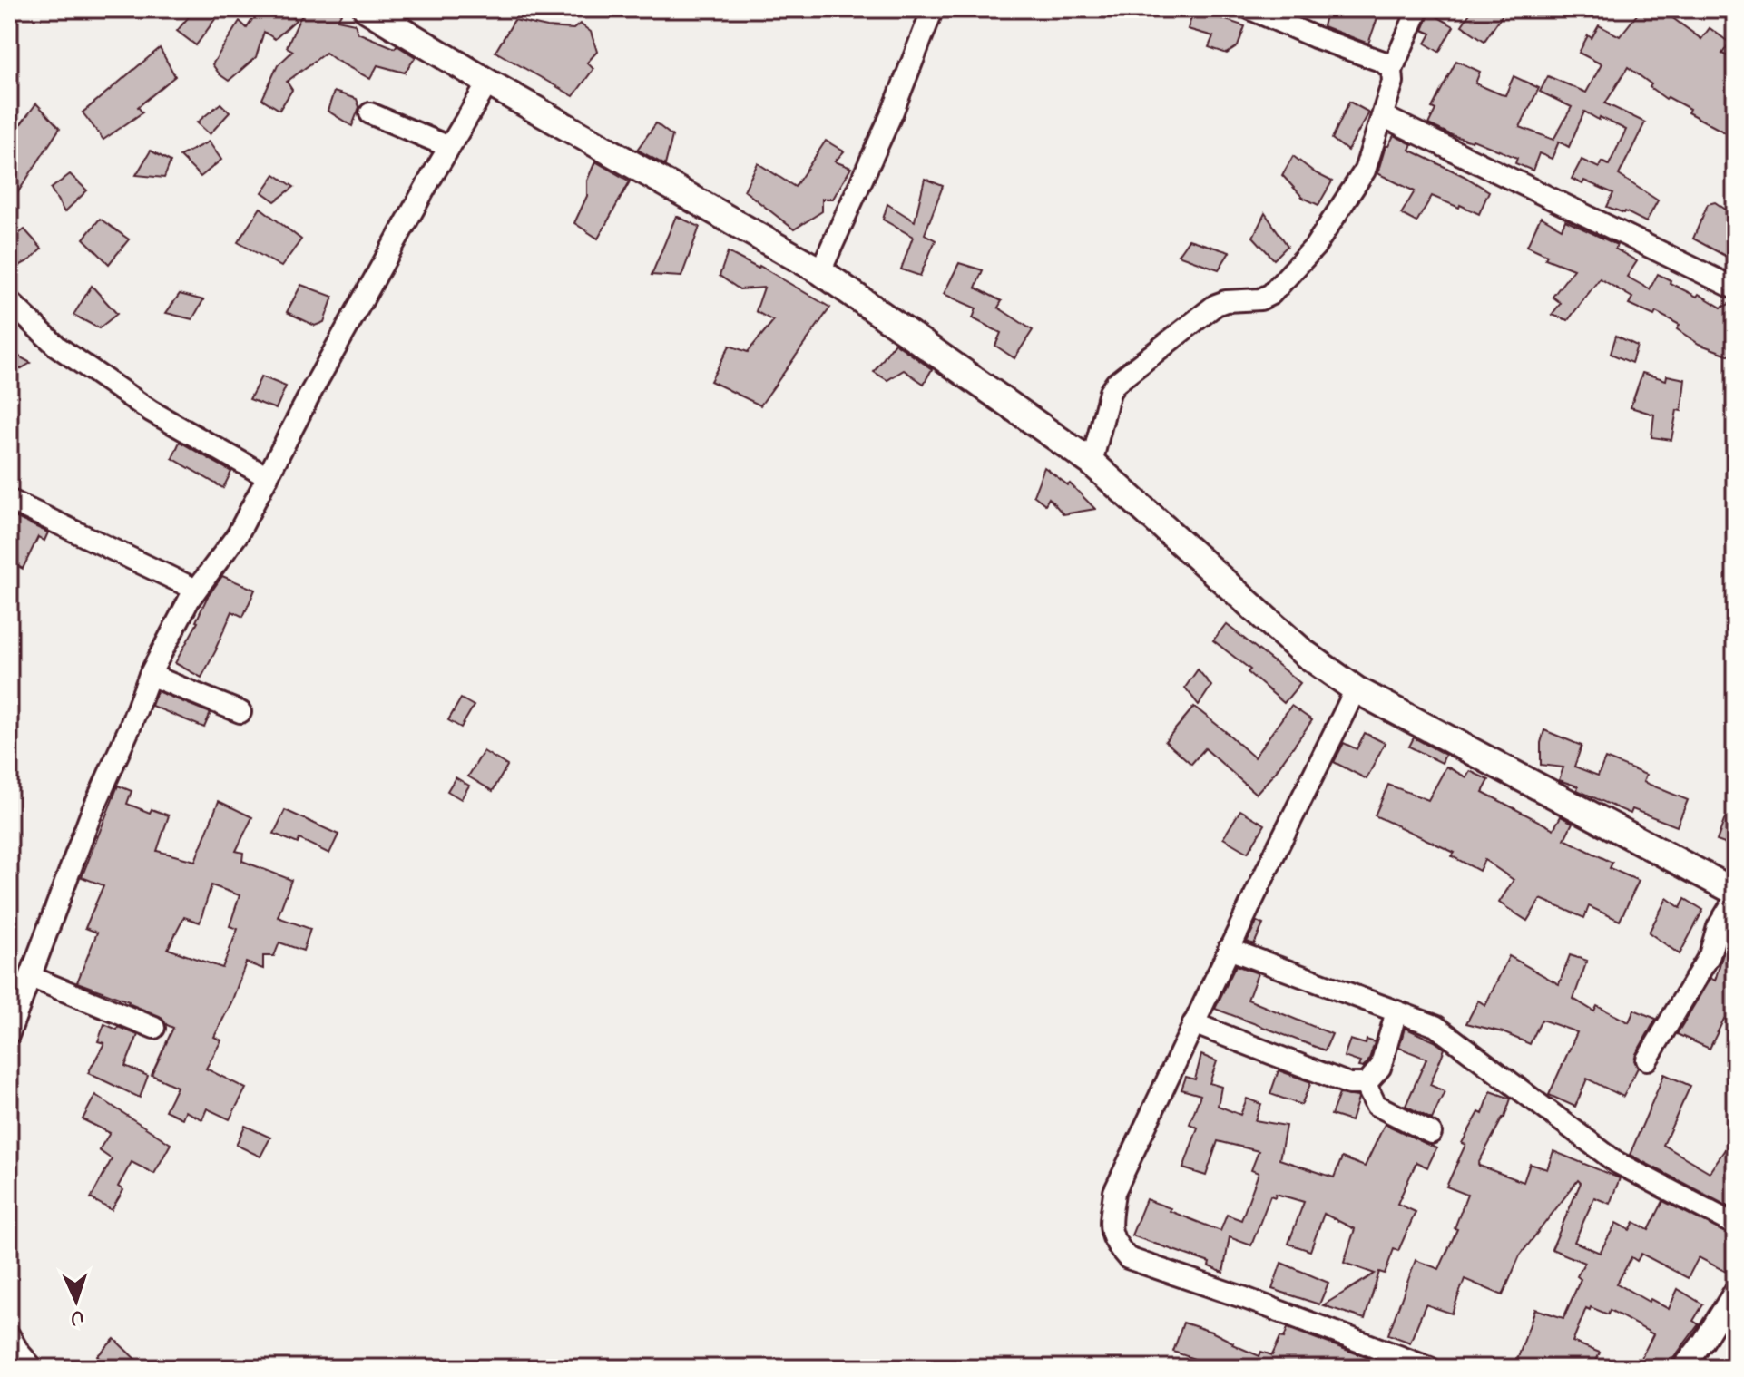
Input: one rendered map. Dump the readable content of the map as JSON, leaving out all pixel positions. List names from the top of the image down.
{
  "north": "bottom"
}
